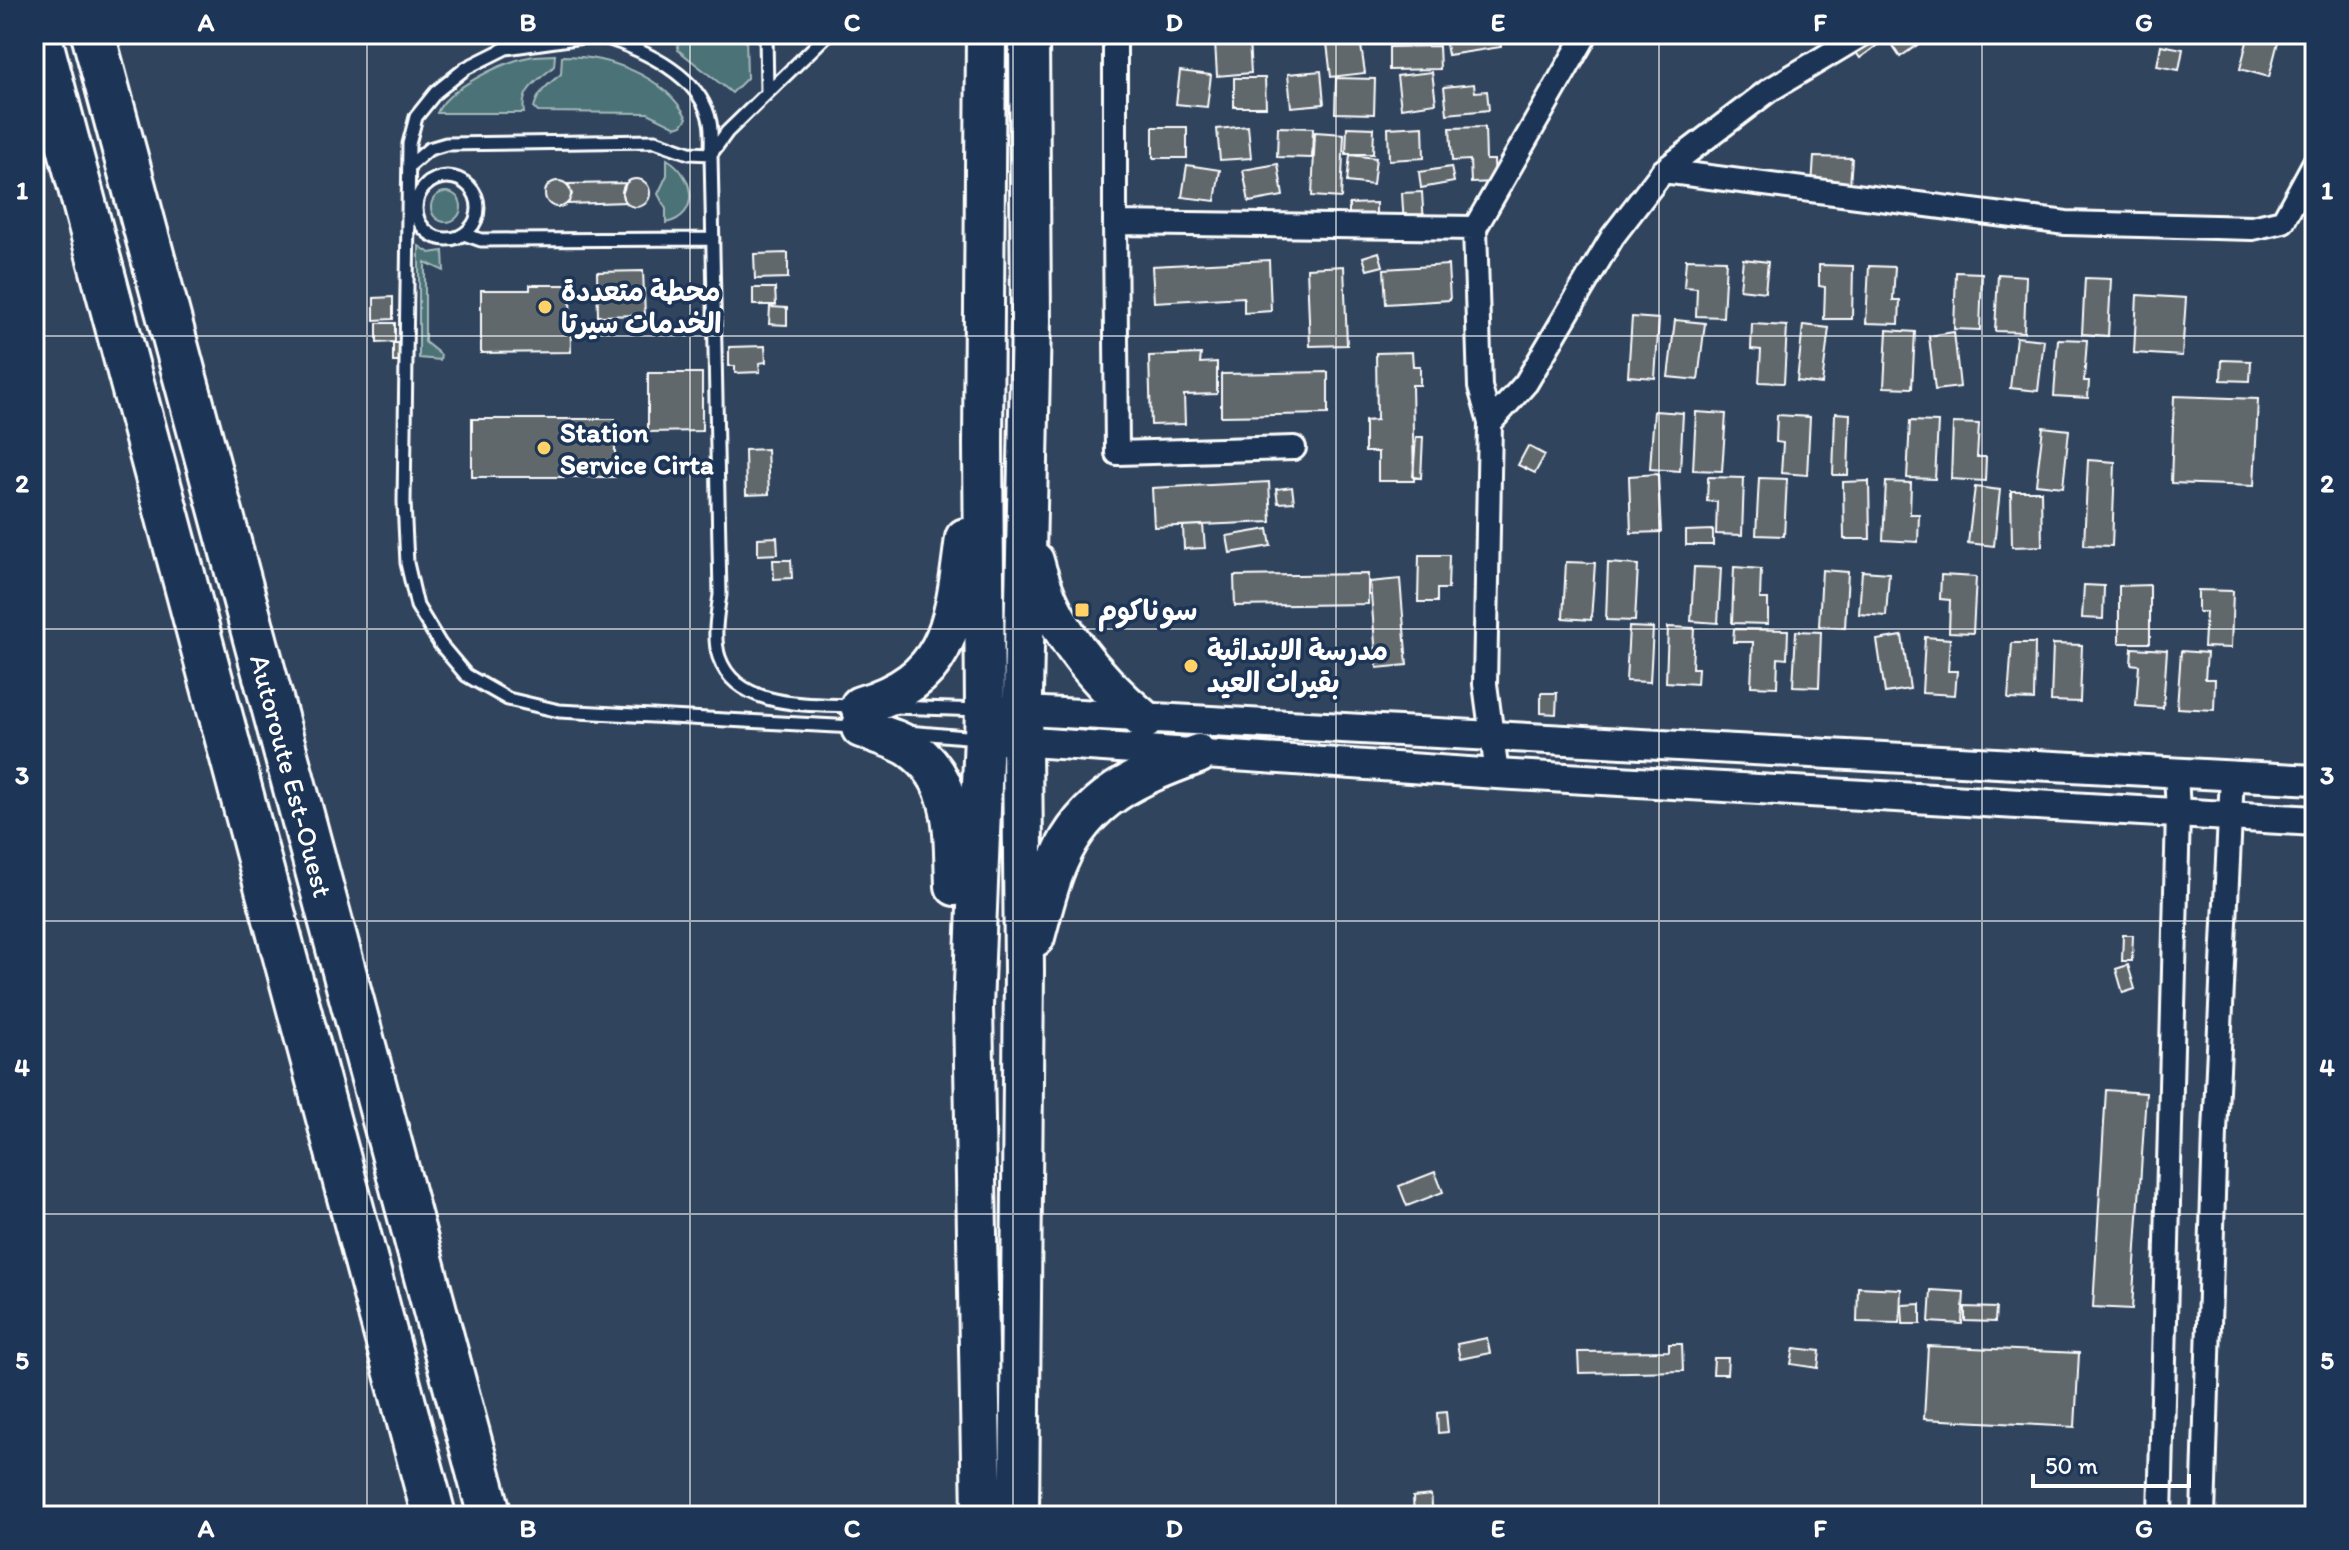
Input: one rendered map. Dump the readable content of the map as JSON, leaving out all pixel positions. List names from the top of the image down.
{
  "streets": {
    "highway": ["Autoroute Est-Ouest"]
  },
  "places": {
    "other": ["محطة متعددة الخدمات سيرتا", "Station Service Cirta", "مدرسة الابتدائية بقيرات العيد"],
    "transit": ["سوناكوم"]
  },
  "scale_bar": "50 m",
  "grid": {
    "columns": [
      "A",
      "B",
      "C",
      "D",
      "E",
      "F",
      "G"
    ],
    "rows": [
      "1",
      "2",
      "3",
      "4",
      "5"
    ]
  }
}
